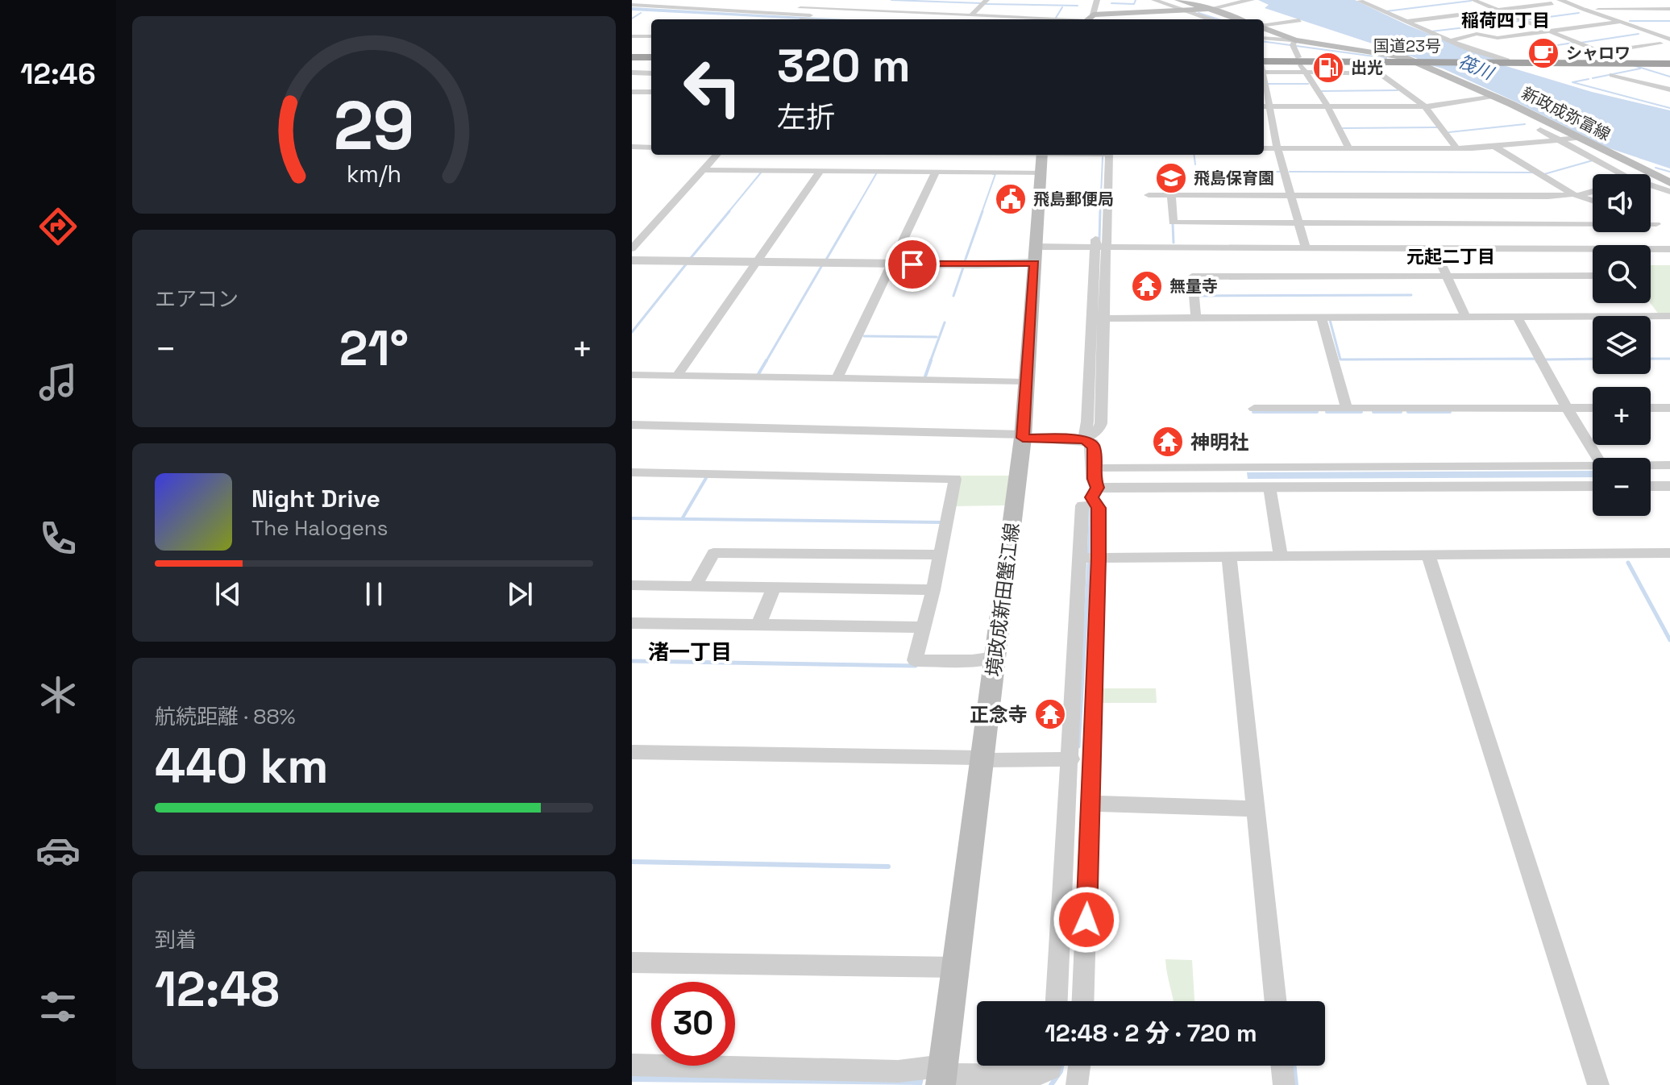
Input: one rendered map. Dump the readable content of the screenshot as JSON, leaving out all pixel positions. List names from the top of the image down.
{
  "streets": {
    "highway": ["国道23号"],
    "main road": ["新政成弥富線", "境政成新田蟹江線"]
  },
  "crossings": [
    ["国道23号", "新政成弥富線"]
  ],
  "districts": ["稲荷四丁目", "元起二丁目", "渚一丁目"],
  "water": ["筏川"],
  "places": {
    "cafe": ["シャロワ"],
    "fuel station": ["出光"],
    "school or university": ["飛島保育園"],
    "public building": ["飛島郵便局"],
    "temple": ["無量寺", "神明社", "正念寺"]
  },
  "page": {
    "tabs": "12:46",
    "turn": ["320 m", "左折"],
    "map_buttons": ["+", "−"],
    "tile": [
      "エアコン",
      ["航続距離 · 88%", "440 km"],
      ["到着", "12:48"]
    ],
    "heat": ["−", "21°", "+"],
    "song": ["Night Drive", "The Halogens"],
    "limit": "30",
    "trip": "12:48 · 2 分 · 720 m",
    "gauge": ["29", "km/h"]
  }
}
